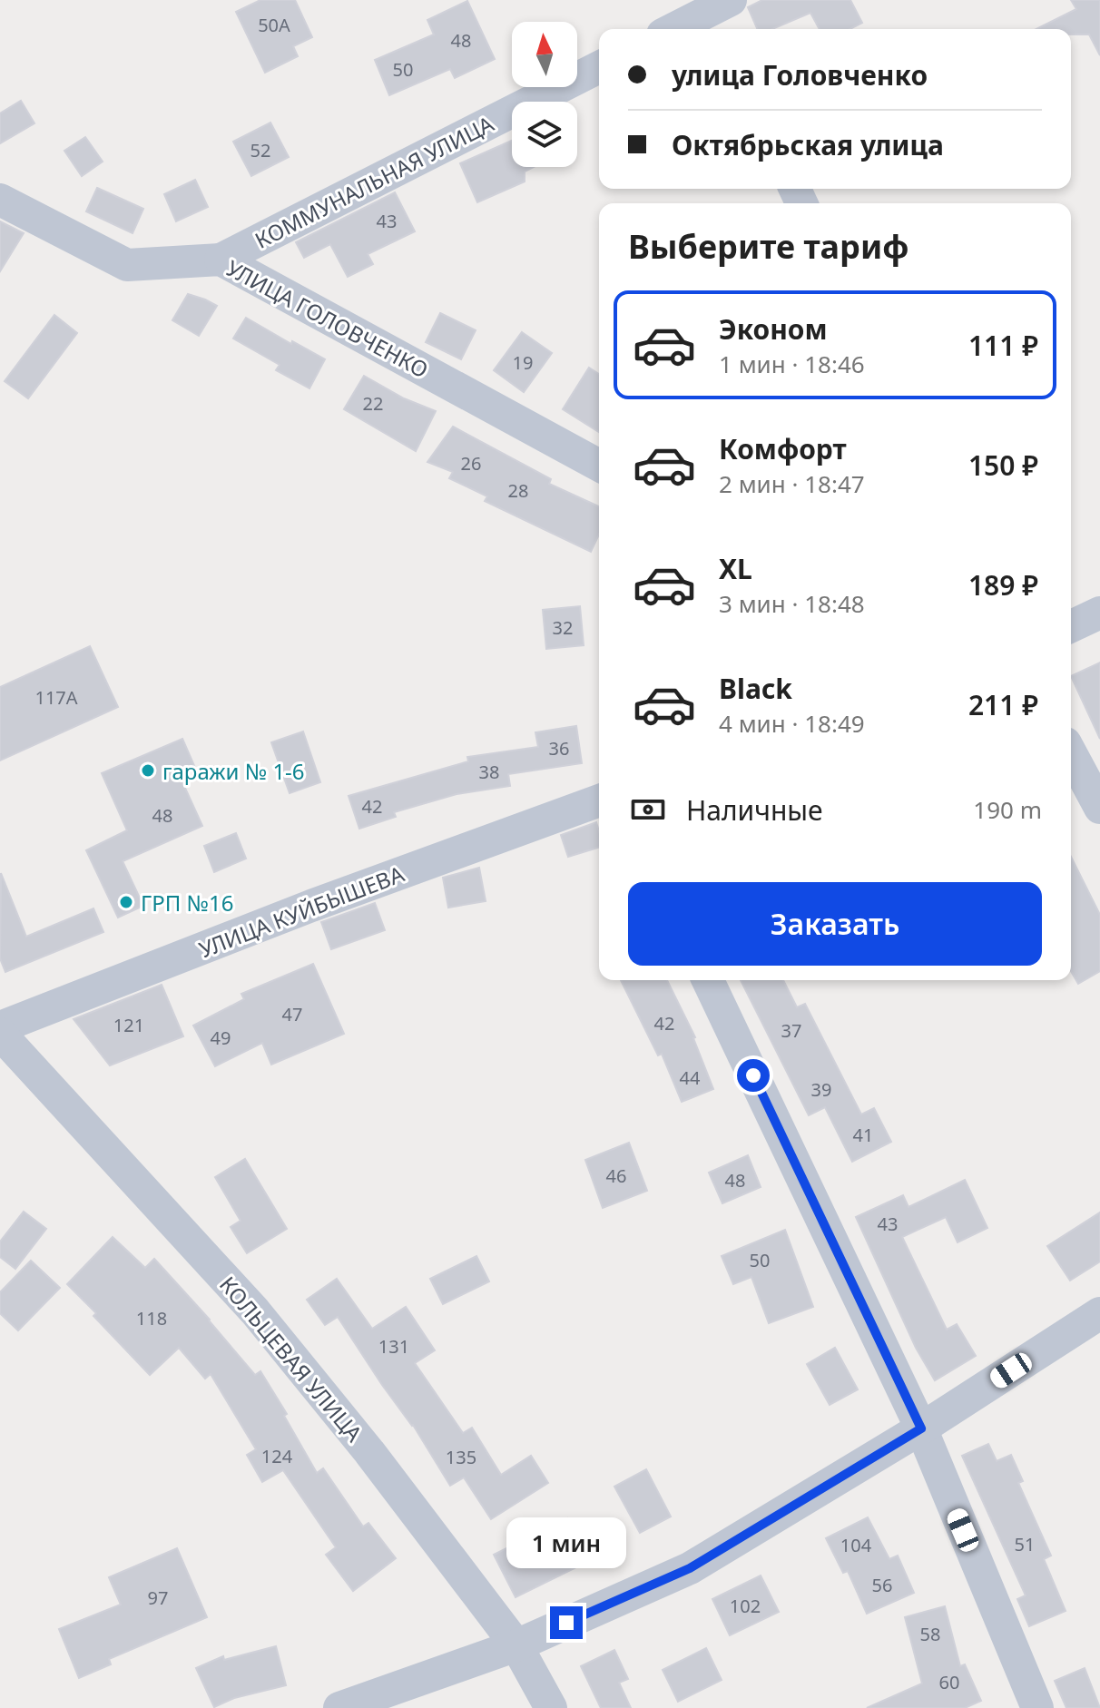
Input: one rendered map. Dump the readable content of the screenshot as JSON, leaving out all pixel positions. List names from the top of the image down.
{
  "streets": {
    "street": [
      "КОММУНАЛЬНАЯ УЛИЦА",
      "УЛИЦА ГОЛОВЧЕНКО",
      "УЛИЦА КУЙБЫШЕВА",
      "КОЛЬЦЕВАЯ УЛИЦА"
    ]
  },
  "crossings": [
    ["КОММУНАЛЬНАЯ УЛИЦА", "УЛИЦА ГОЛОВЧЕНКО"]
  ],
  "places": ["гаражи № 1-6", "ГРП №16"],
  "house_numbers": [
    "50А",
    "48",
    "50",
    "52",
    "43",
    "19",
    "22",
    "26",
    "28",
    "32",
    "117А",
    "36",
    "38",
    "42",
    "48",
    "47",
    "42",
    "121",
    "37",
    "49",
    "44",
    "39",
    "41",
    "46",
    "48",
    "43",
    "50",
    "118",
    "131",
    "124",
    "135",
    "51",
    "104",
    "56",
    "97",
    "102",
    "58",
    "60"
  ],
  "north": "top",
  "page": {
    "banner": ["улица Головченко", "Октябрьская улица"],
    "heading": "Выберите тариф",
    "list": [
      {
        "name": "Эконом",
        "note": "1 мин · 18:46",
        "value": "111 ₽"
      },
      {
        "name": "Комфорт",
        "note": "2 мин · 18:47",
        "value": "150 ₽"
      },
      {
        "name": "XL",
        "note": "3 мин · 18:48",
        "value": "189 ₽"
      },
      {
        "name": "Black",
        "note": "4 мин · 18:49",
        "value": "211 ₽"
      }
    ],
    "pay": ["Наличные", "190 m"],
    "buttons": "Заказать",
    "bubble": "1 мин"
  }
}
